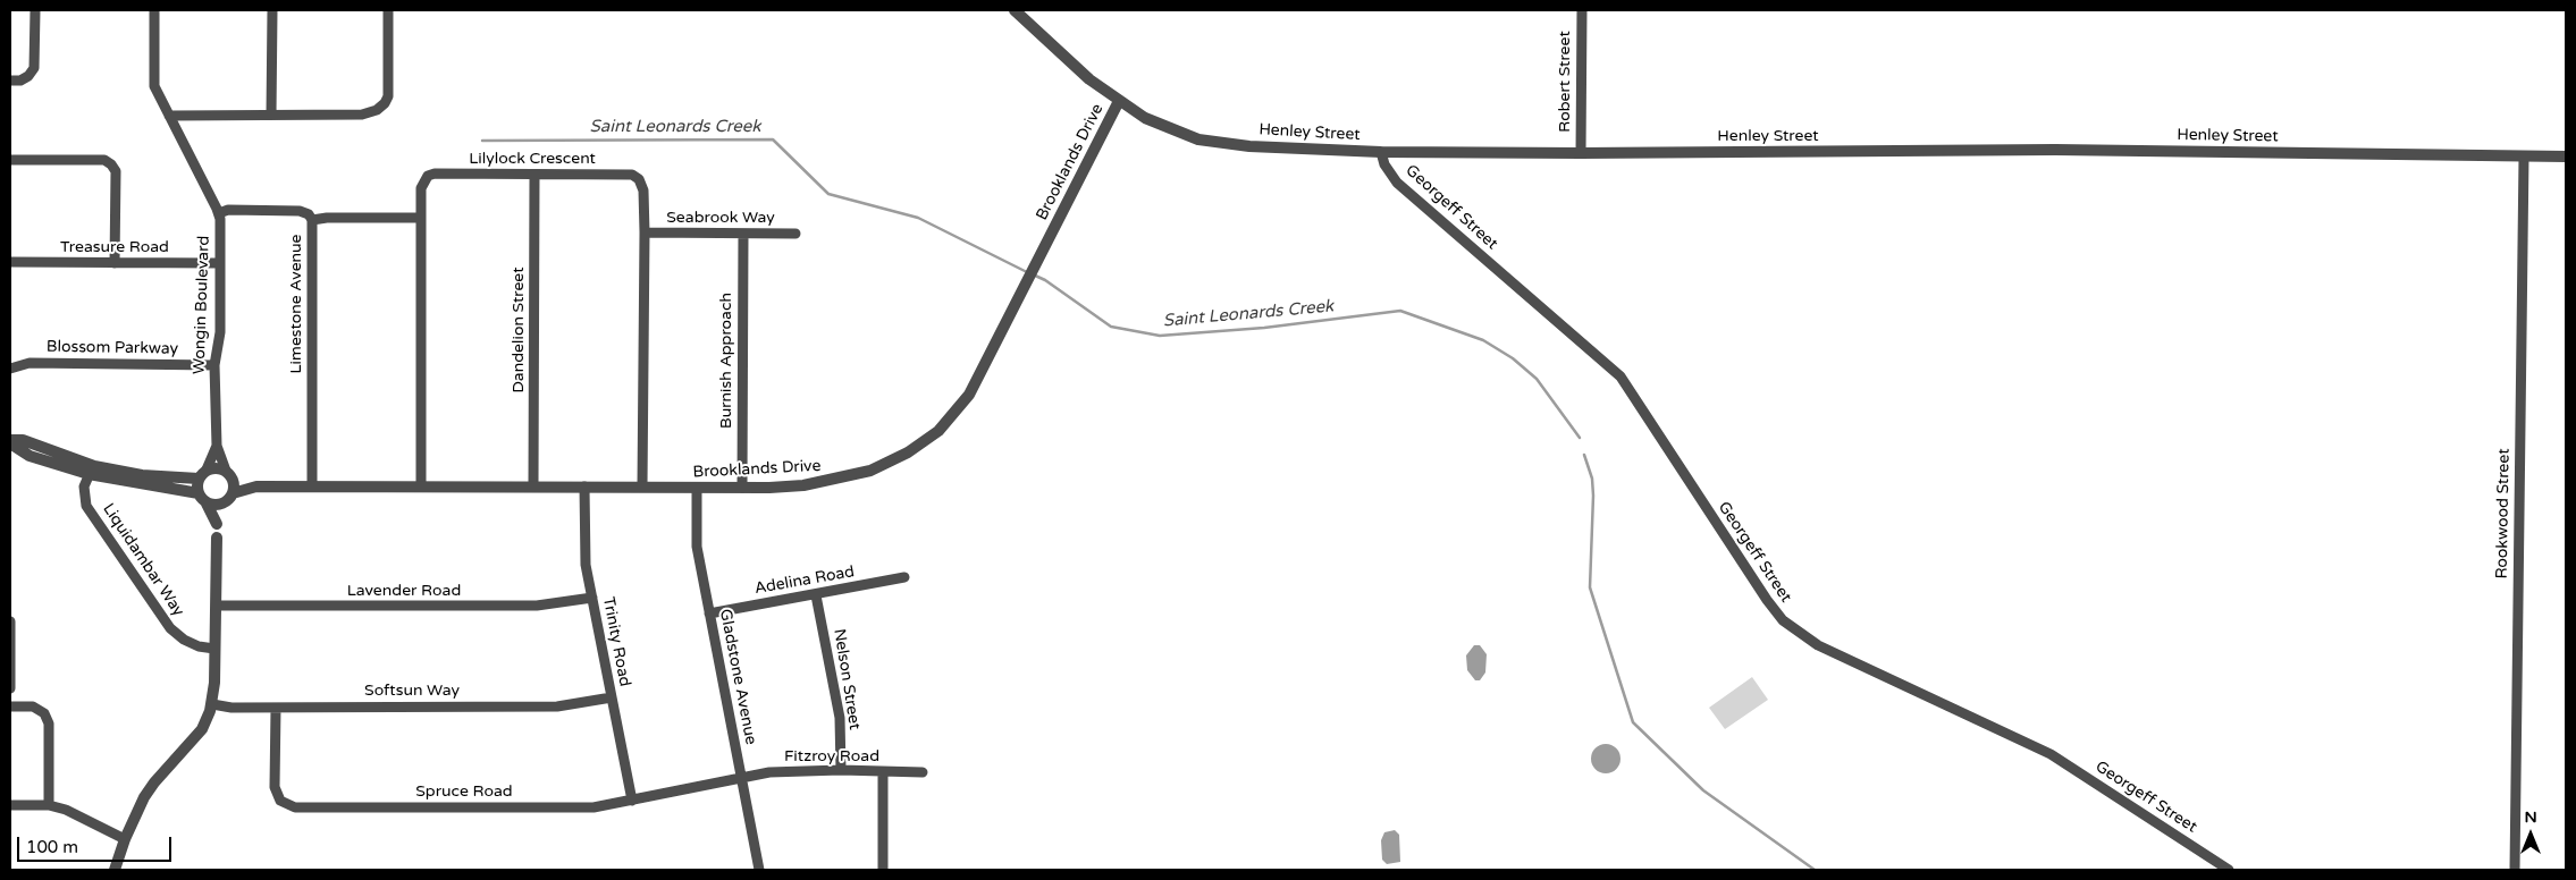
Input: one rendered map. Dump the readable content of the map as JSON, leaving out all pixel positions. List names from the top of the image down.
{
  "streets": {
    "street": [
      "Robert Street",
      "Henley Street",
      "Lilylock Crescent",
      "Brooklands Drive",
      "Georgeff Street",
      "Seabrook Way",
      "Treasure Road",
      "Limestone Avenue",
      "Wongin Boulevard",
      "Dandelion Street",
      "Blossom Parkway",
      "Burnish Approach",
      "Rookwood Street",
      "Liquidambar Way",
      "Adelina Road",
      "Lavender Road",
      "Trinity Road",
      "Gladstone Avenue",
      "Nelson Street",
      "Softsun Way",
      "Fitzroy Road",
      "Spruce Road"
    ]
  },
  "crossings": [
    ["Robert Street", "Henley Street"],
    ["Henley Street", "Brooklands Drive"],
    ["Henley Street", "Georgeff Street"],
    ["Henley Street", "Rookwood Street"],
    ["Lilylock Crescent", "Brooklands Drive"],
    ["Lilylock Crescent", "Seabrook Way"],
    ["Lilylock Crescent", "Dandelion Street"],
    ["Brooklands Drive", "Limestone Avenue"],
    ["Brooklands Drive", "Wongin Boulevard"],
    ["Brooklands Drive", "Dandelion Street"],
    ["Brooklands Drive", "Burnish Approach"],
    ["Brooklands Drive", "Trinity Road"],
    ["Brooklands Drive", "Gladstone Avenue"],
    ["Seabrook Way", "Burnish Approach"],
    ["Treasure Road", "Wongin Boulevard"],
    ["Limestone Avenue", "Wongin Boulevard"],
    ["Wongin Boulevard", "Blossom Parkway"],
    ["Adelina Road", "Gladstone Avenue"],
    ["Adelina Road", "Nelson Street"],
    ["Lavender Road", "Trinity Road"],
    ["Trinity Road", "Softsun Way"],
    ["Trinity Road", "Spruce Road"],
    ["Gladstone Avenue", "Fitzroy Road"],
    ["Gladstone Avenue", "Spruce Road"],
    ["Nelson Street", "Fitzroy Road"],
    ["Softsun Way", "Spruce Road"],
    ["Fitzroy Road", "Spruce Road"]
  ],
  "water": ["Saint Leonards Creek"],
  "scale_bar": "100 m",
  "north": "top"
}
